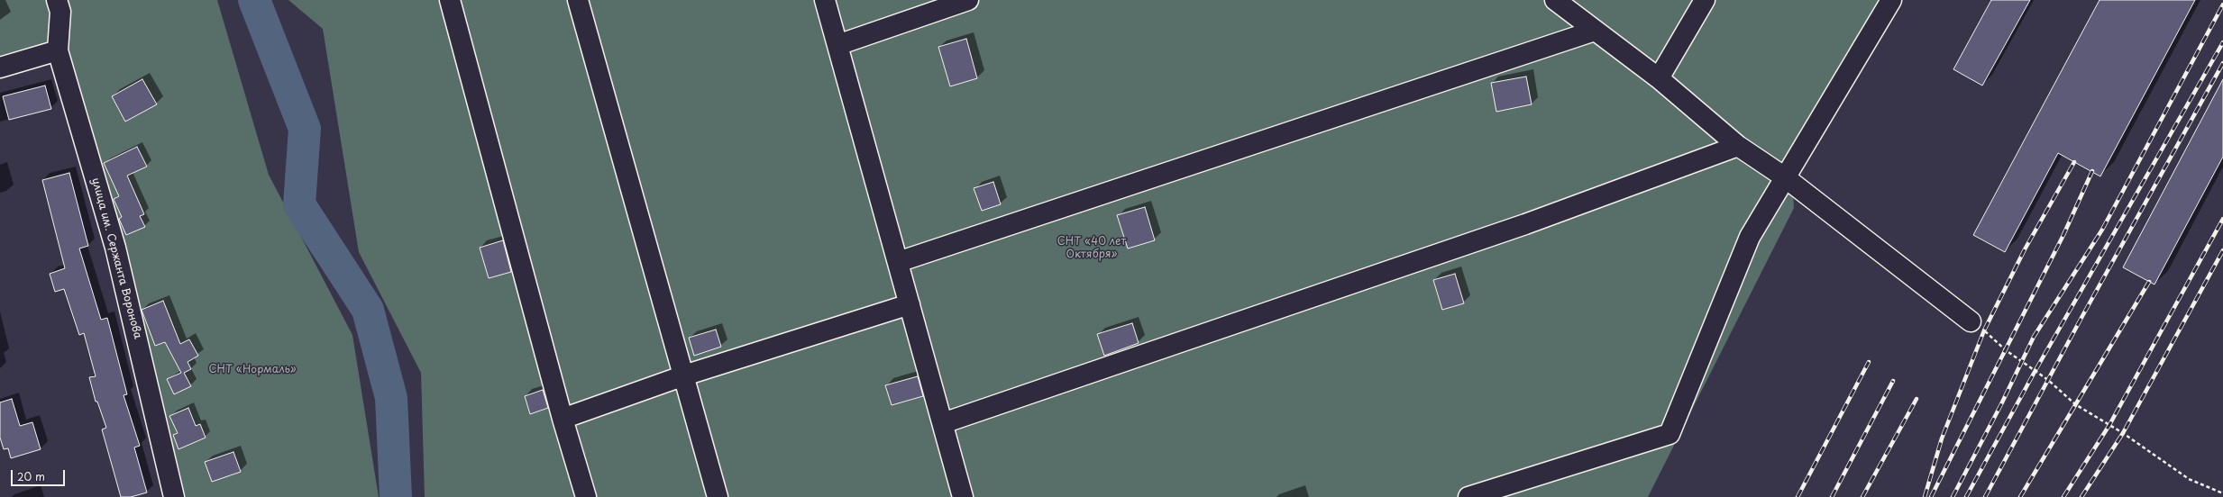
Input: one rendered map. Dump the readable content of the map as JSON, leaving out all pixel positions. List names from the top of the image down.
{
  "streets": {
    "street": ["улица им. Сержанта Воронова"]
  },
  "parks": ["СНТ «40 лет Октября»", "СНТ «Нормаль»"],
  "scale_bar": "20 m"
}
